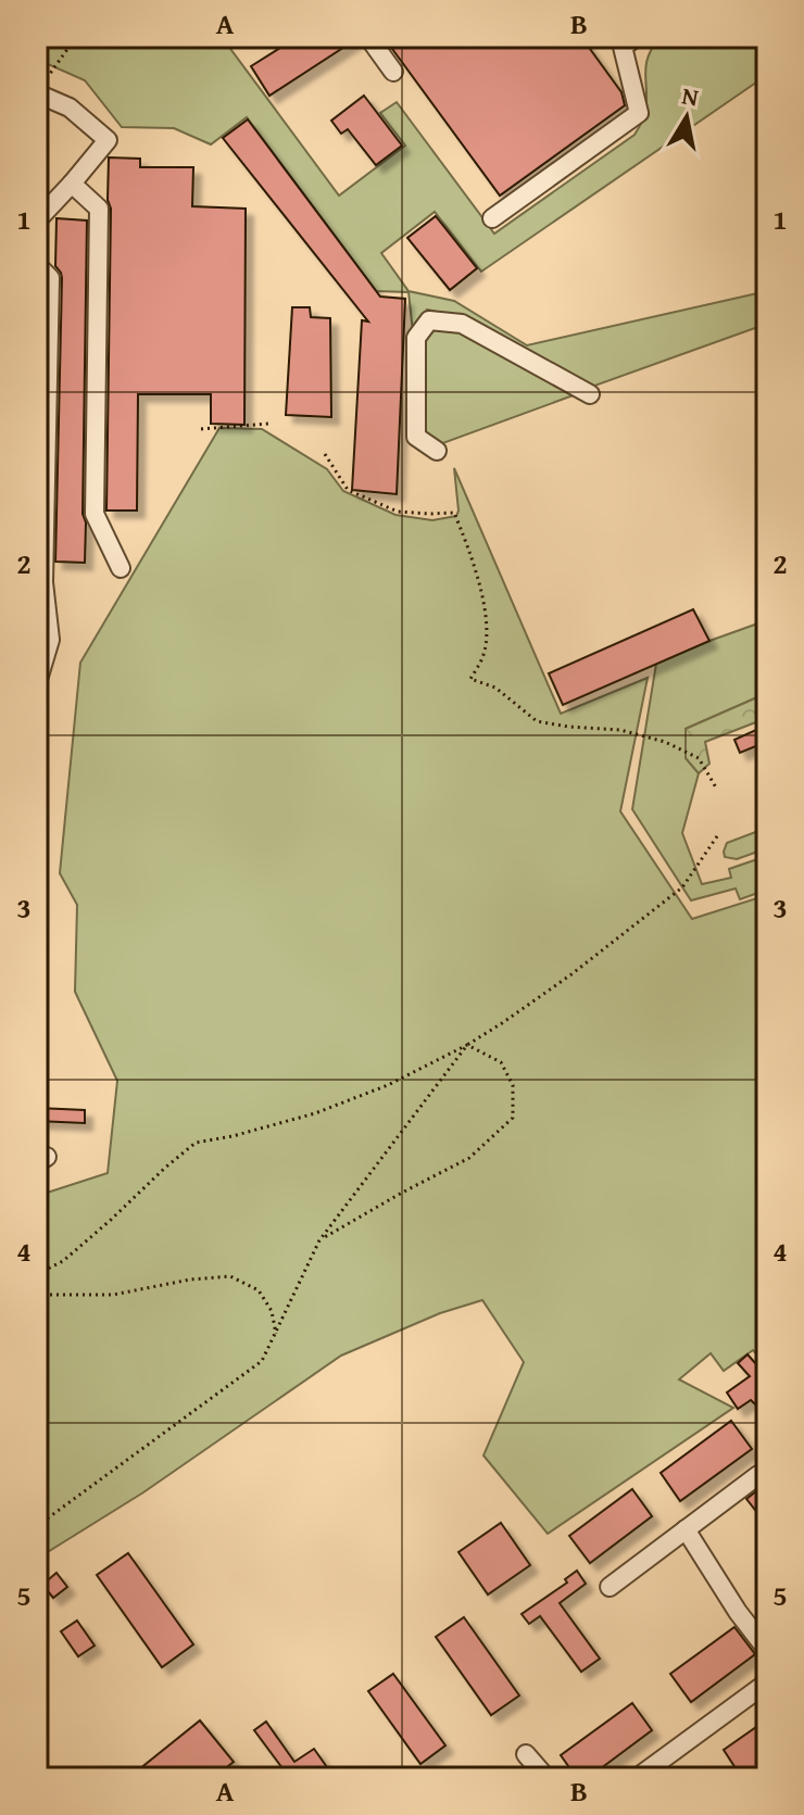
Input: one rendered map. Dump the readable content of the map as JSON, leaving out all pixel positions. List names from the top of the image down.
{
  "north": "top",
  "grid": {
    "columns": ["A", "B"],
    "rows": [
      "1",
      "2",
      "3",
      "4",
      "5"
    ]
  }
}
